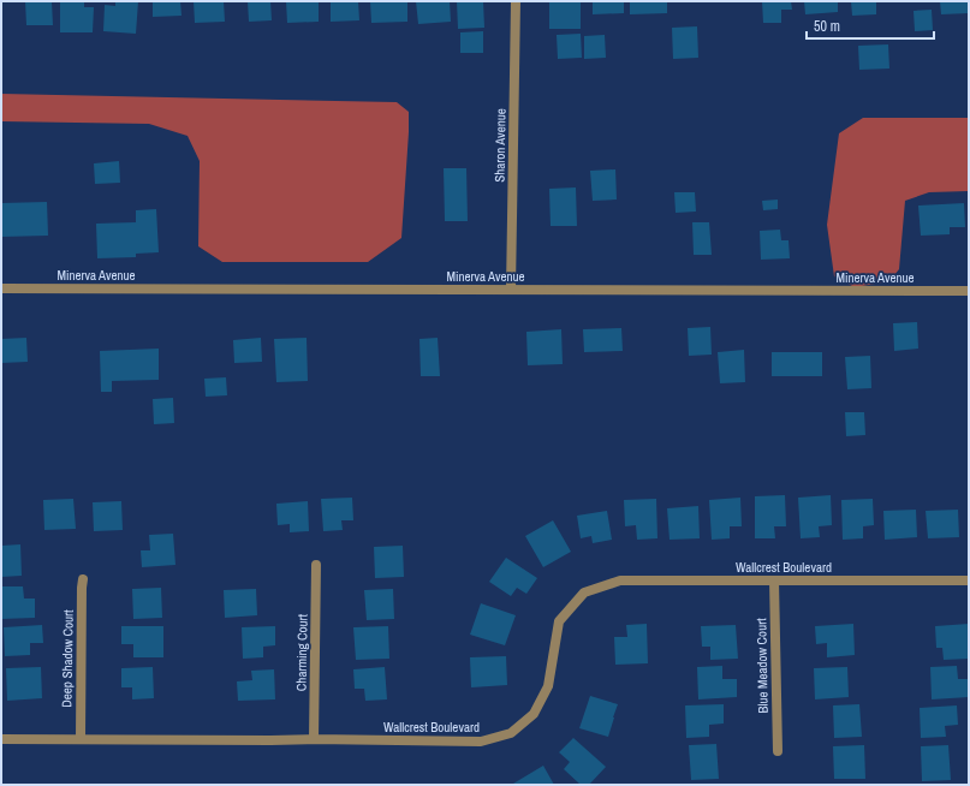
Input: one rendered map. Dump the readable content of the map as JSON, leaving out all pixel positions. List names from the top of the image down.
{
  "streets": {
    "street": [
      "Sharon Avenue",
      "Minerva Avenue",
      "Wallcrest Boulevard",
      "Charming Court",
      "Deep Shadow Court",
      "Blue Meadow Court"
    ]
  },
  "crossings": [
    ["Sharon Avenue", "Minerva Avenue"],
    ["Wallcrest Boulevard", "Charming Court"],
    ["Wallcrest Boulevard", "Deep Shadow Court"],
    ["Wallcrest Boulevard", "Blue Meadow Court"]
  ],
  "scale_bar": "50 m"
}
